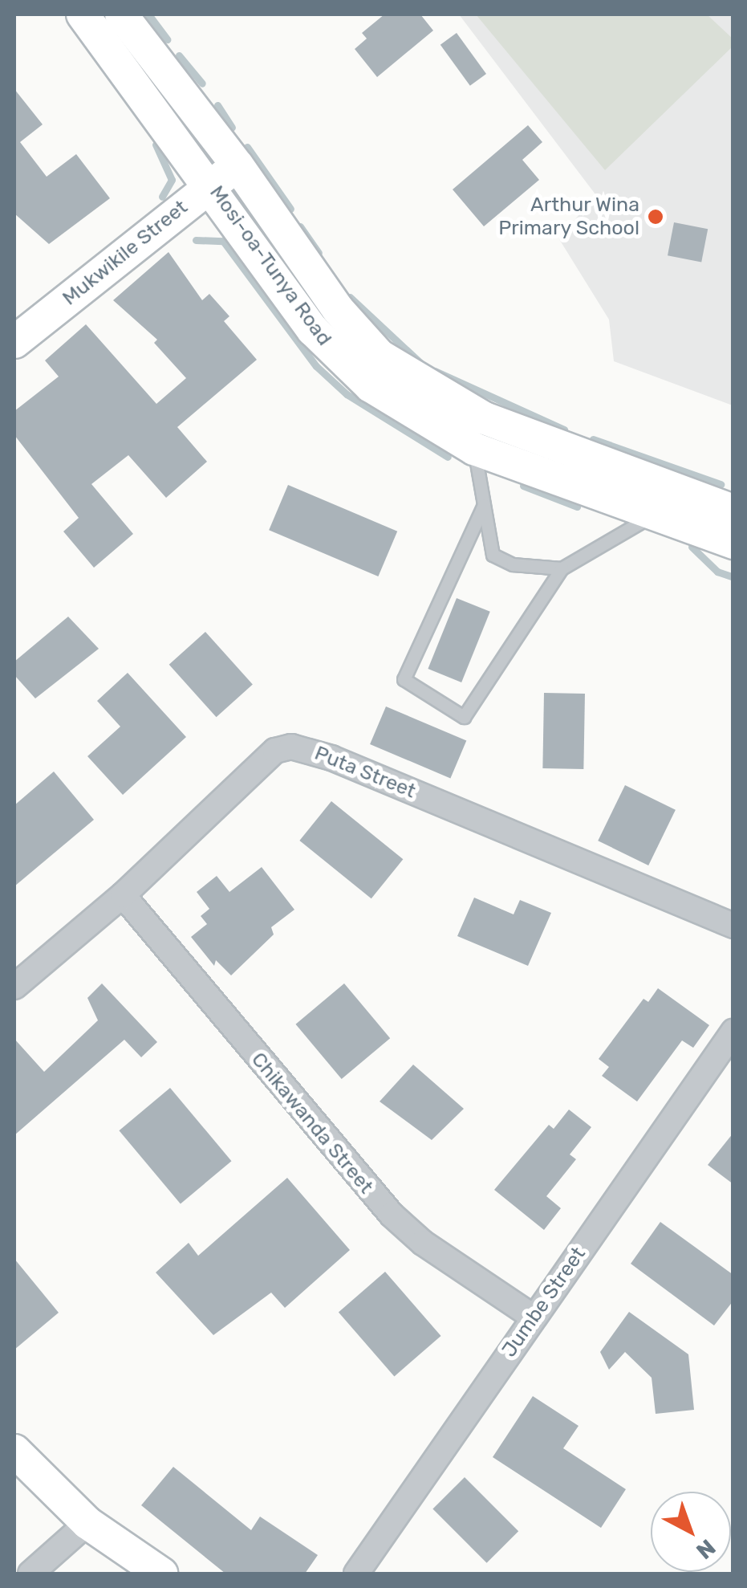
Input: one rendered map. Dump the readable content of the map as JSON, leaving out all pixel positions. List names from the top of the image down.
{
  "streets": {
    "main road": ["Mukwikile Street", "Mosi-oa-Tunya Road"],
    "street": ["Puta Street", "Chikawanda Street", "Jumbe Street"]
  },
  "crossings": [
    ["Mukwikile Street", "Mosi-oa-Tunya Road"],
    ["Puta Street", "Chikawanda Street"],
    ["Chikawanda Street", "Jumbe Street"]
  ],
  "places": ["Arthur Wina Primary School"],
  "north": "bottom right"
}
